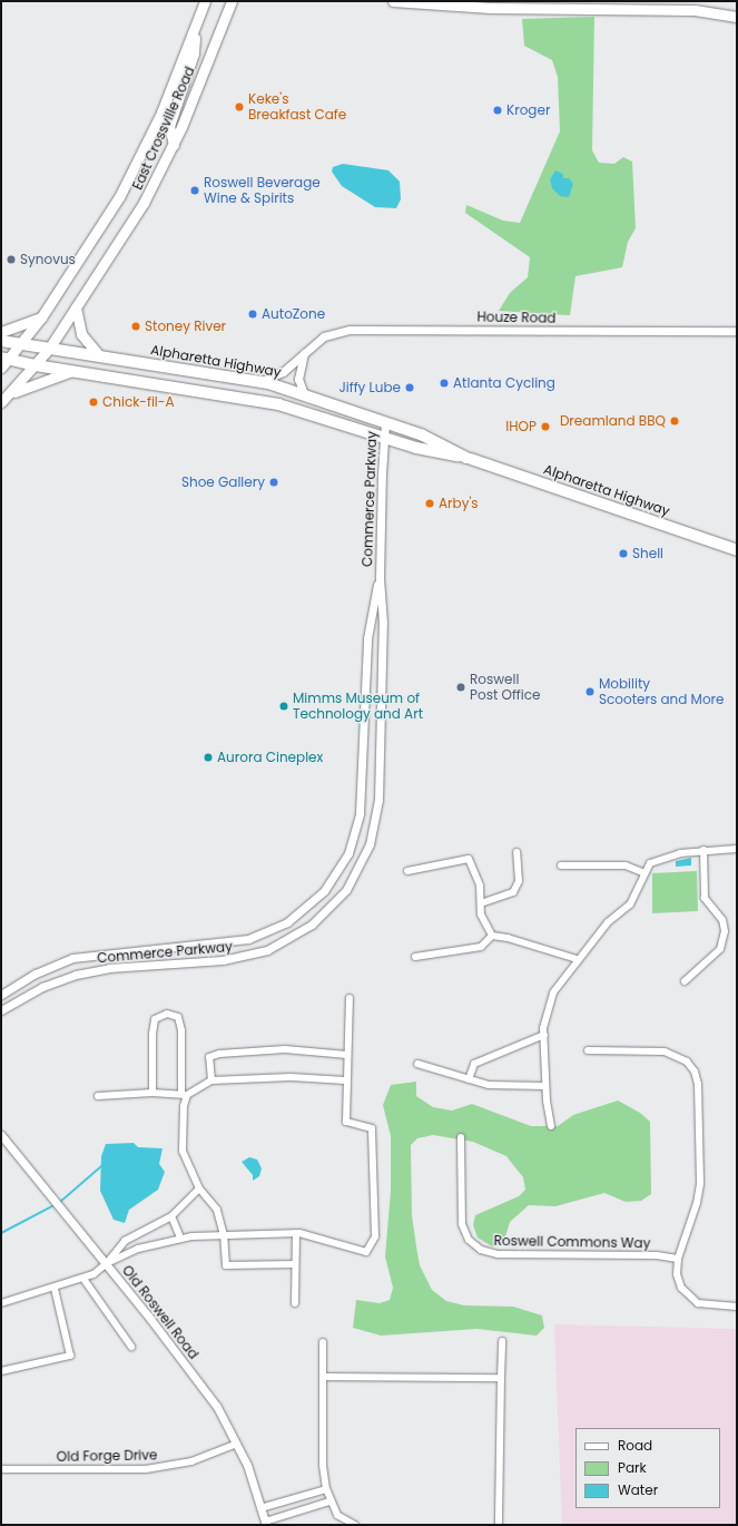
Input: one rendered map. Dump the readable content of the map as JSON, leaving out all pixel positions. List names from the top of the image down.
{
  "streets": {
    "highway": ["Alpharetta Highway"],
    "main road": ["East Crossville Road"],
    "street": [
      "Houze Road",
      "Commerce Parkway",
      "Roswell Commons Way",
      "Old Roswell Road",
      "Old Forge Drive"
    ]
  },
  "crossings": [
    ["East Crossville Road", "Alpharetta Highway"],
    ["Houze Road", "Alpharetta Highway"],
    ["Alpharetta Highway", "Commerce Parkway"],
    ["Old Roswell Road", "Old Forge Drive"]
  ],
  "places": [
    "Keke's Breakfast Cafe",
    "Kroger",
    "Roswell Beverage Wine & Spirits",
    "Synovus",
    "AutoZone",
    "Stoney River",
    "Atlanta Cycling",
    "Jiffy Lube",
    "Chick-fil-A",
    "Dreamland BBQ",
    "IHOP",
    "Shoe Gallery",
    "Arby's",
    "Shell",
    "Roswell Post Office",
    "Mobility Scooters and More",
    "Mimms Museum of Technology and Art",
    "Aurora Cineplex"
  ],
  "legend": ["Road", "Park", "Water"]
}
